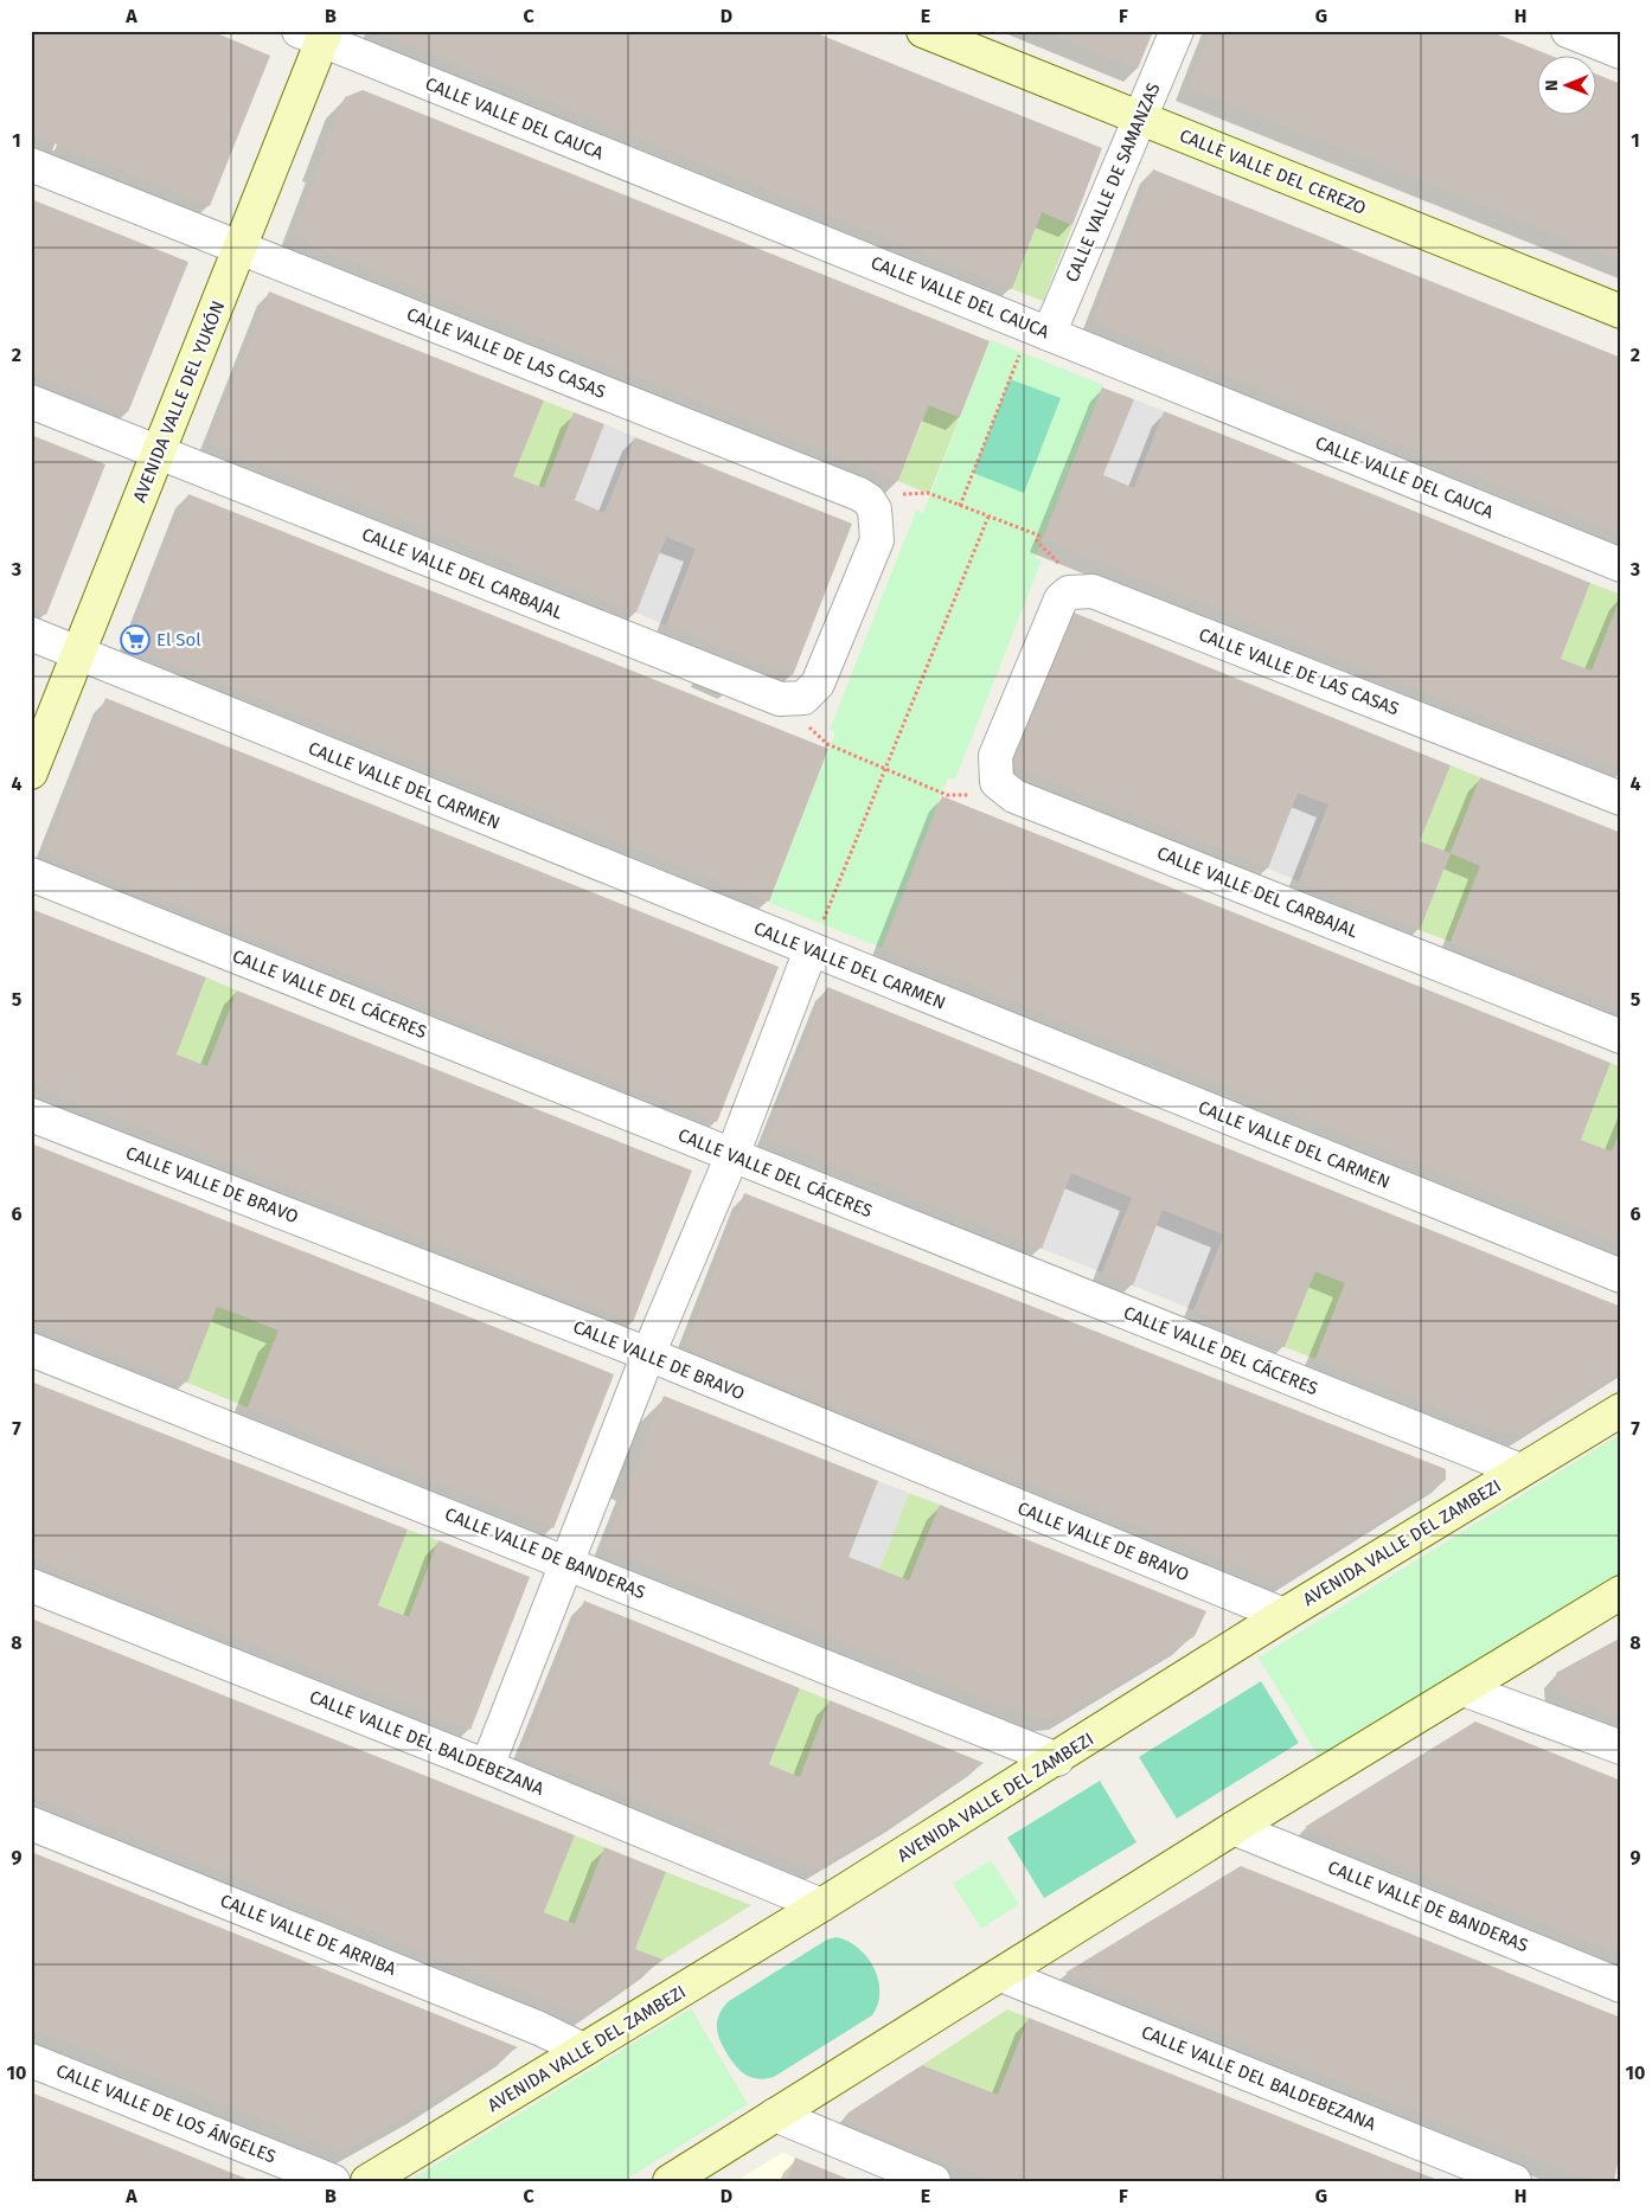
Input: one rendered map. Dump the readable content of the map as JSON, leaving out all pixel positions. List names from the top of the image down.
{
  "streets": {
    "street": [
      "CALLE VALLE DEL CAUCA",
      "CALLE VALLE DEL CEREZO",
      "CALLE VALLE DE SAMANZAS",
      "CALLE VALLE DE LAS CASAS",
      "AVENIDA VALLE DEL YUKÓN",
      "CALLE VALLE DEL CARBAJAL",
      "CALLE VALLE DEL CARMEN",
      "CALLE VALLE DEL CÁCERES",
      "CALLE VALLE DE BRAVO",
      "AVENIDA VALLE DEL ZAMBEZI",
      "CALLE VALLE DE BANDERAS",
      "CALLE VALLE DEL BALDEBEZANA",
      "CALLE VALLE DE ARRIBA",
      "CALLE VALLE DE LOS ÁNGELES"
    ]
  },
  "crossings": [
    ["CALLE VALLE DEL CAUCA", "CALLE VALLE DE SAMANZAS"],
    ["CALLE VALLE DEL CAUCA", "AVENIDA VALLE DEL YUKÓN"],
    ["CALLE VALLE DEL CEREZO", "CALLE VALLE DE SAMANZAS"],
    ["CALLE VALLE DE LAS CASAS", "AVENIDA VALLE DEL YUKÓN"],
    ["AVENIDA VALLE DEL YUKÓN", "CALLE VALLE DEL CARBAJAL"],
    ["AVENIDA VALLE DEL YUKÓN", "CALLE VALLE DEL CARMEN"],
    ["CALLE VALLE DEL CÁCERES", "AVENIDA VALLE DEL ZAMBEZI"],
    ["CALLE VALLE DE BRAVO", "AVENIDA VALLE DEL ZAMBEZI"],
    ["AVENIDA VALLE DEL ZAMBEZI", "CALLE VALLE DE BANDERAS"],
    ["AVENIDA VALLE DEL ZAMBEZI", "CALLE VALLE DEL BALDEBEZANA"],
    ["AVENIDA VALLE DEL ZAMBEZI", "CALLE VALLE DE ARRIBA"]
  ],
  "places": {
    "supermarket": ["El Sol"]
  },
  "north": "left",
  "grid": {
    "columns": [
      "A",
      "B",
      "C",
      "D",
      "E",
      "F",
      "G",
      "H"
    ],
    "rows": [
      "1",
      "2",
      "3",
      "4",
      "5",
      "6",
      "7",
      "8",
      "9",
      "10"
    ]
  }
}
